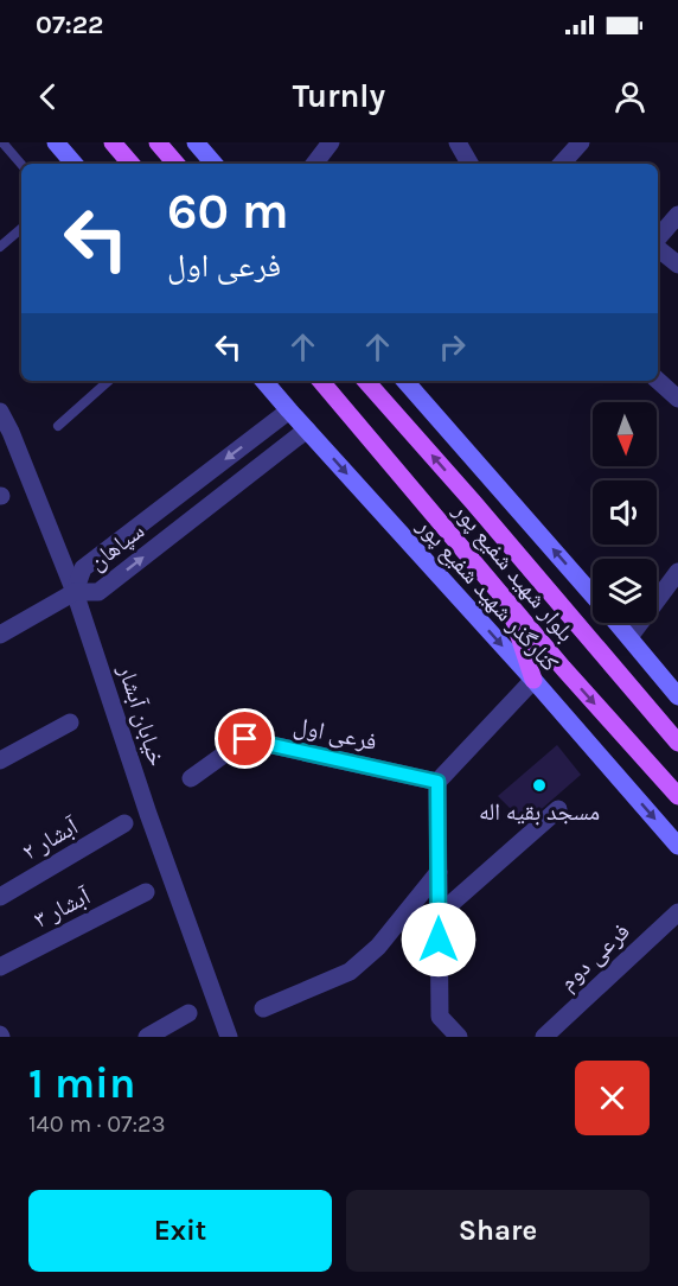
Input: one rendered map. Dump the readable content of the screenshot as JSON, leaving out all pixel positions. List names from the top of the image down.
{
  "streets": {
    "main road": ["بلوار شهید شفیع پور", "کنارگذر شهید شفیع پور"],
    "street": [
      "سپاهان",
      "خیابان آبشار",
      "فرعی اول",
      "آبشار ۲",
      "آبشار ۳",
      "فرعی دوم"
    ]
  },
  "crossings": [
    ["سپاهان", "کنارگذر شهید شفیع پور"],
    ["سپاهان", "خیابان آبشار"]
  ],
  "places": ["مسجد بقیه اله"],
  "north": "bottom",
  "page": {
    "status": "07:22",
    "header": "Turnly",
    "turn": ["60 m", "فرعی اول"],
    "heading": ["1 min", "140 m · 07:23"],
    "buttons": ["Exit", "Share"]
  }
}
